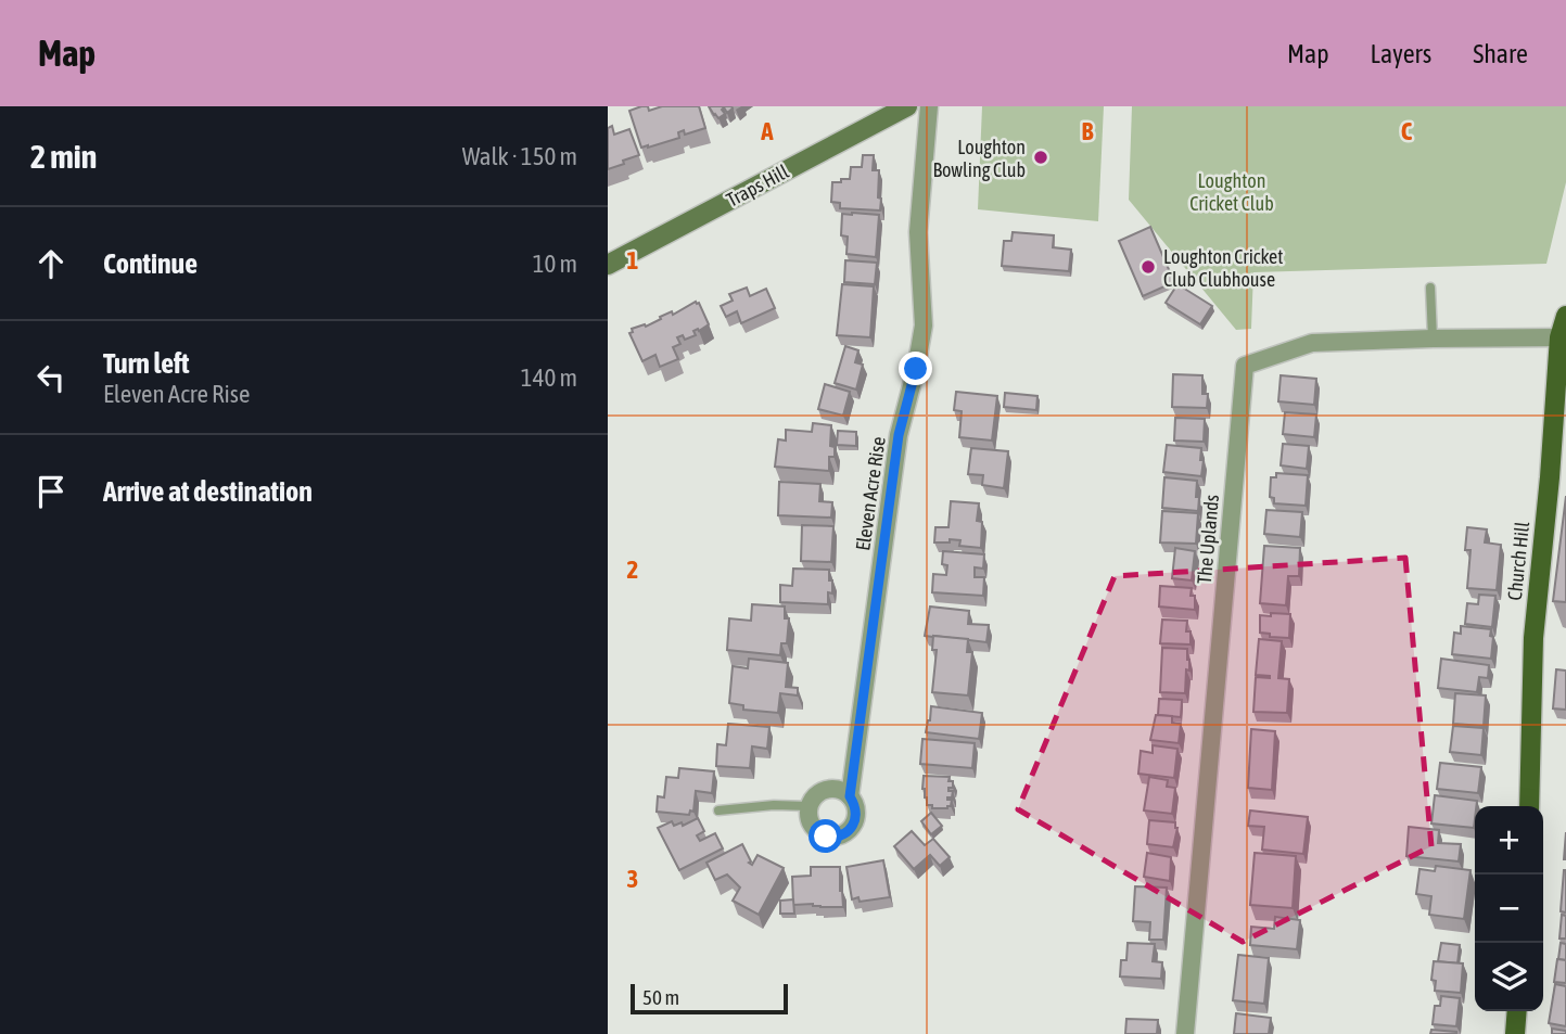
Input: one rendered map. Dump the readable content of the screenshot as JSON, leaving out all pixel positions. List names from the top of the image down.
{
  "streets": {
    "main road": ["Church Hill"],
    "street": ["Traps Hill", "Eleven Acre Rise", "The Uplands"]
  },
  "crossings": [
    ["The Uplands", "Church Hill"]
  ],
  "parks": ["Loughton Cricket Club"],
  "places": ["Loughton Bowling Club", "Loughton Cricket Club Clubhouse"],
  "scale_bar": "50 m",
  "page": {
    "header": "Map",
    "nav": ["Map", "Layers", "Share"],
    "heading": ["2 min", "Walk · 150 m"],
    "list": [
      ["Continue", "10 m"],
      ["Turn left", "Eleven Acre Rise", "140 m"],
      "Arrive at destination"
    ],
    "map_buttons": ["+", "−"],
    "scale": "50 m"
  },
  "grid": {
    "columns": ["A", "B", "C"],
    "rows": ["1", "2", "3"]
  }
}
